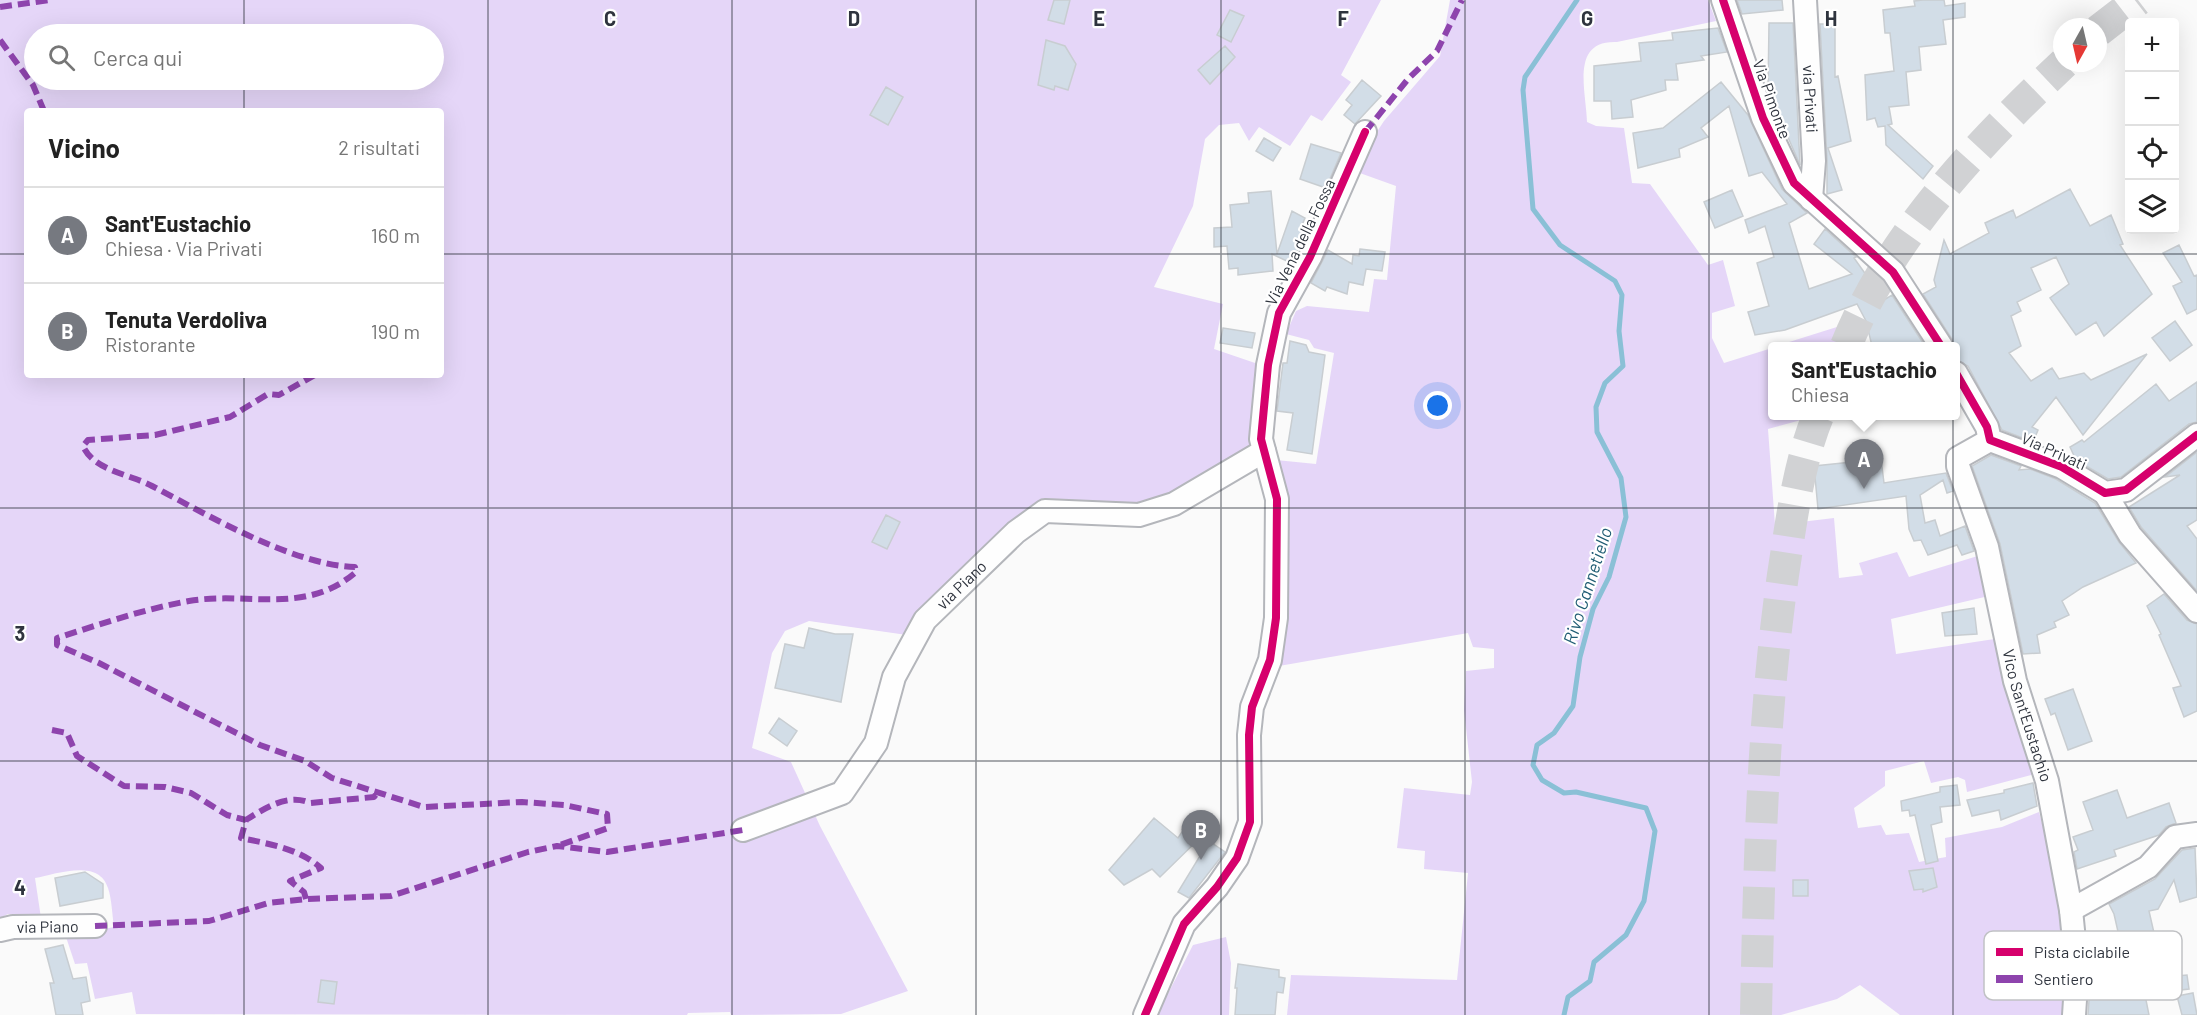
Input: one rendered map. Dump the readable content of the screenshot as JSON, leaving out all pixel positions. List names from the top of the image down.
{
  "streets": {
    "street": [
      "Via Pimonte",
      "via Privati",
      "Via Vena della Fossa",
      "Via Privati",
      "via Piano",
      "Vico Sant'Eustachio"
    ]
  },
  "crossings": [
    ["Via Pimonte", "via Privati"],
    ["Via Vena della Fossa", "via Piano"],
    ["Via Privati", "Vico Sant'Eustachio"]
  ],
  "water": ["Rivo Cannetiello"],
  "legend": ["Pista ciclabile", "Sentiero"],
  "north": "bottom",
  "page": {
    "map_buttons": ["+", "−"],
    "search": "Cerca qui",
    "heading": ["Vicino", "2 risultati"],
    "list": [
      {
        "mark": "A",
        "name": "Sant'Eustachio",
        "note": "Chiesa · Via Privati",
        "value": "160 m"
      },
      {
        "mark": "B",
        "name": "Tenuta Verdoliva",
        "note": "Ristorante",
        "value": "190 m"
      }
    ],
    "popup": ["Sant'Eustachio", "Chiesa"],
    "pins": ["A", "B"]
  },
  "grid": {
    "columns": [
      "C",
      "D",
      "E",
      "F",
      "G",
      "H"
    ],
    "rows": ["3", "4"]
  }
}
